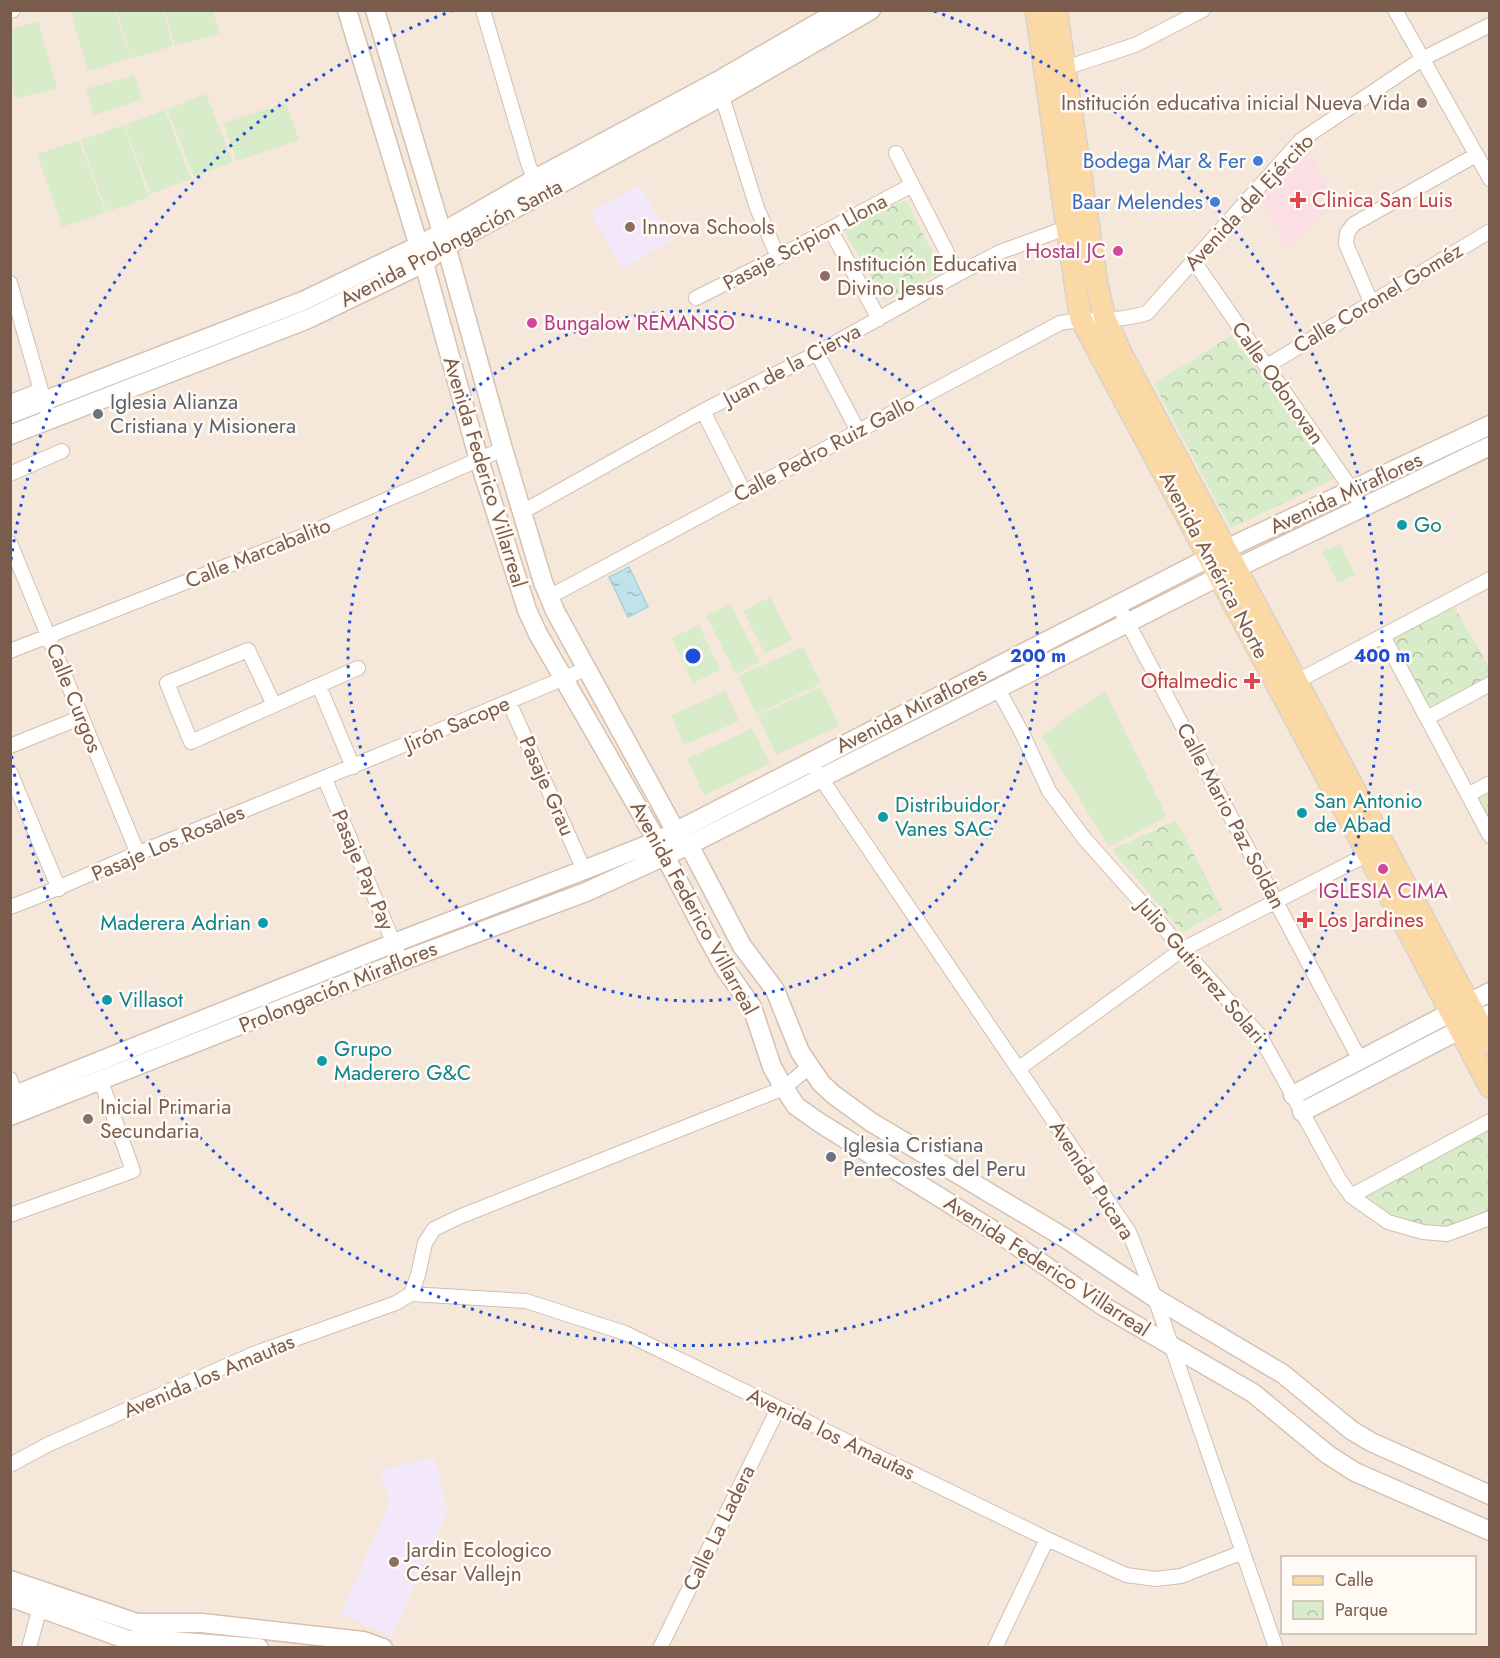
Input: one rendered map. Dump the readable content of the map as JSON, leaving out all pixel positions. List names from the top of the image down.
{
  "streets": {
    "main road": [
      "Avenida Prolongación Santa",
      "Avenida Federico Villarreal",
      "Avenida Miraflores",
      "Avenida América Norte",
      "Prolongación Miraflores"
    ],
    "street": [
      "Avenida del Ejército",
      "Pasaje Scipion Llona",
      "Calle Coronel Goméz",
      "Juan de la Cierva",
      "Calle Odonovan",
      "Calle Pedro Ruiz Gallo",
      "Calle Marcabalito",
      "Calle Curgos",
      "Jirón Sacope",
      "Pasaje Grau",
      "Calle Mario Paz Soldan",
      "Pasaje Los Rosales",
      "Pasaje Pay Pay",
      "Julio Gutierrez Solari",
      "Avenida Pucara",
      "Avenida los Amautas",
      "Calle La Ladera"
    ]
  },
  "crossings": [
    ["Avenida del Ejército", "Calle Odonovan"],
    ["Avenida del Ejército", "Calle Pedro Ruiz Gallo"],
    ["Avenida del Ejército", "Avenida América Norte"],
    ["Avenida Prolongación Santa", "Avenida Federico Villarreal"],
    ["Calle Coronel Goméz", "Calle Odonovan"],
    ["Juan de la Cierva", "Avenida Federico Villarreal"],
    ["Juan de la Cierva", "Avenida América Norte"],
    ["Calle Odonovan", "Avenida Miraflores"],
    ["Calle Pedro Ruiz Gallo", "Avenida Federico Villarreal"],
    ["Calle Pedro Ruiz Gallo", "Avenida América Norte"],
    ["Avenida Federico Villarreal", "Avenida Miraflores"],
    ["Avenida Federico Villarreal", "Calle Marcabalito"],
    ["Avenida Federico Villarreal", "Jirón Sacope"],
    ["Avenida Federico Villarreal", "Prolongación Miraflores"],
    ["Avenida Federico Villarreal", "Avenida Pucara"],
    ["Avenida Miraflores", "Avenida América Norte"],
    ["Avenida Miraflores", "Calle Mario Paz Soldan"],
    ["Avenida Miraflores", "Julio Gutierrez Solari"],
    ["Avenida Miraflores", "Prolongación Miraflores"],
    ["Avenida Miraflores", "Avenida Pucara"],
    ["Calle Marcabalito", "Calle Curgos"],
    ["Calle Curgos", "Pasaje Los Rosales"],
    ["Jirón Sacope", "Pasaje Grau"],
    ["Jirón Sacope", "Pasaje Los Rosales"],
    ["Jirón Sacope", "Pasaje Pay Pay"],
    ["Pasaje Grau", "Prolongación Miraflores"],
    ["Pasaje Los Rosales", "Pasaje Pay Pay"],
    ["Pasaje Pay Pay", "Prolongación Miraflores"],
    ["Avenida Pucara", "Avenida los Amautas"],
    ["Avenida los Amautas", "Calle La Ladera"]
  ],
  "places": {
    "other": [
      "Institución educativa inicial Nueva Vida",
      "Bodega Mar & Fer",
      "Baar Melendes",
      "Innova Schools",
      "Hostal JC",
      "Institución Educativa Divino Jesus",
      "Bungalow REMANSO",
      "Iglesia Alianza Cristiana y Misionera",
      "Go",
      "San Antonio de Abad",
      "Distribuidor Vanes SAC",
      "IGLESIA CIMA",
      "Maderera Adrian",
      "Villasot",
      "Grupo Maderero G&C",
      "Inicial Primaria Secundaria",
      "Iglesia Cristiana Pentecostes del Peru",
      "Jardin Ecologico César Vallejn"
    ],
    "health": ["Clinica San Luis", "Oftalmedic", "Los Jardines"]
  },
  "legend": ["Calle", "Parque"],
  "rings": ["200 m", "400 m"]
}
